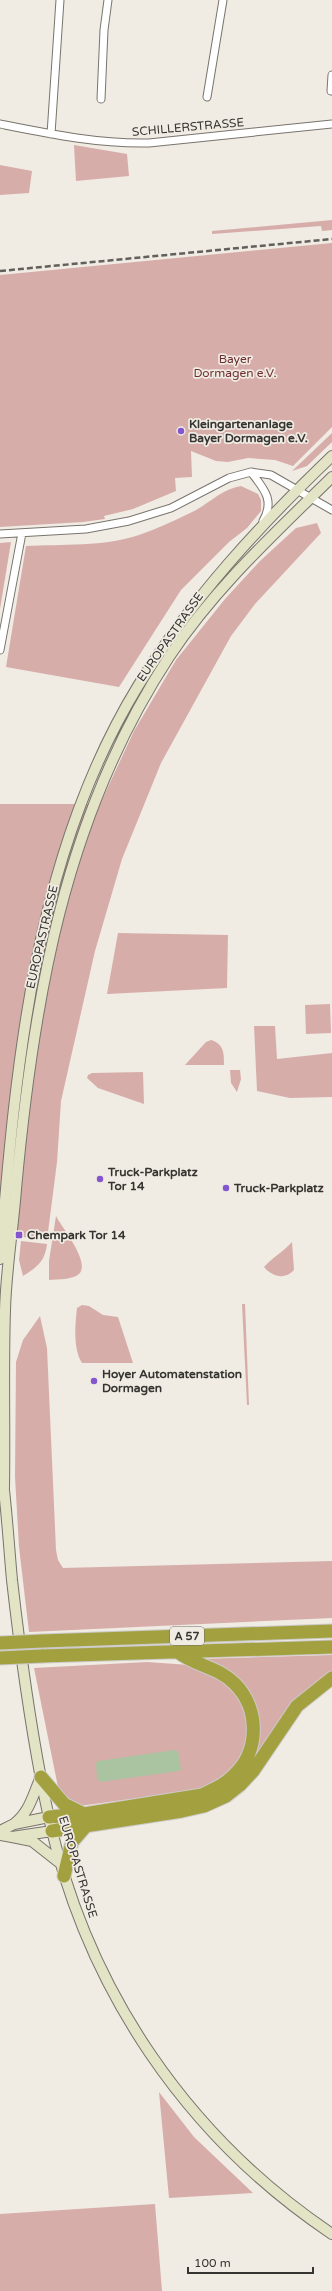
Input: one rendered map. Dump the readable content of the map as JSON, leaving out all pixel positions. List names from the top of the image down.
{
  "streets": {
    "highway": ["A 57"],
    "main road": ["EUROPASTRASSE"],
    "street": ["SCHILLERSTRASSE"]
  },
  "parks": ["Bayer Dormagen e.V."],
  "places": {
    "other": [
      "Kleingartenanlage Bayer Dormagen e.V.",
      "Truck-Parkplatz Tor 14",
      "Truck-Parkplatz",
      "Hoyer Automatenstation Dormagen"
    ],
    "transit": ["Chempark Tor 14"]
  },
  "scale_bar": "100 m"
}
